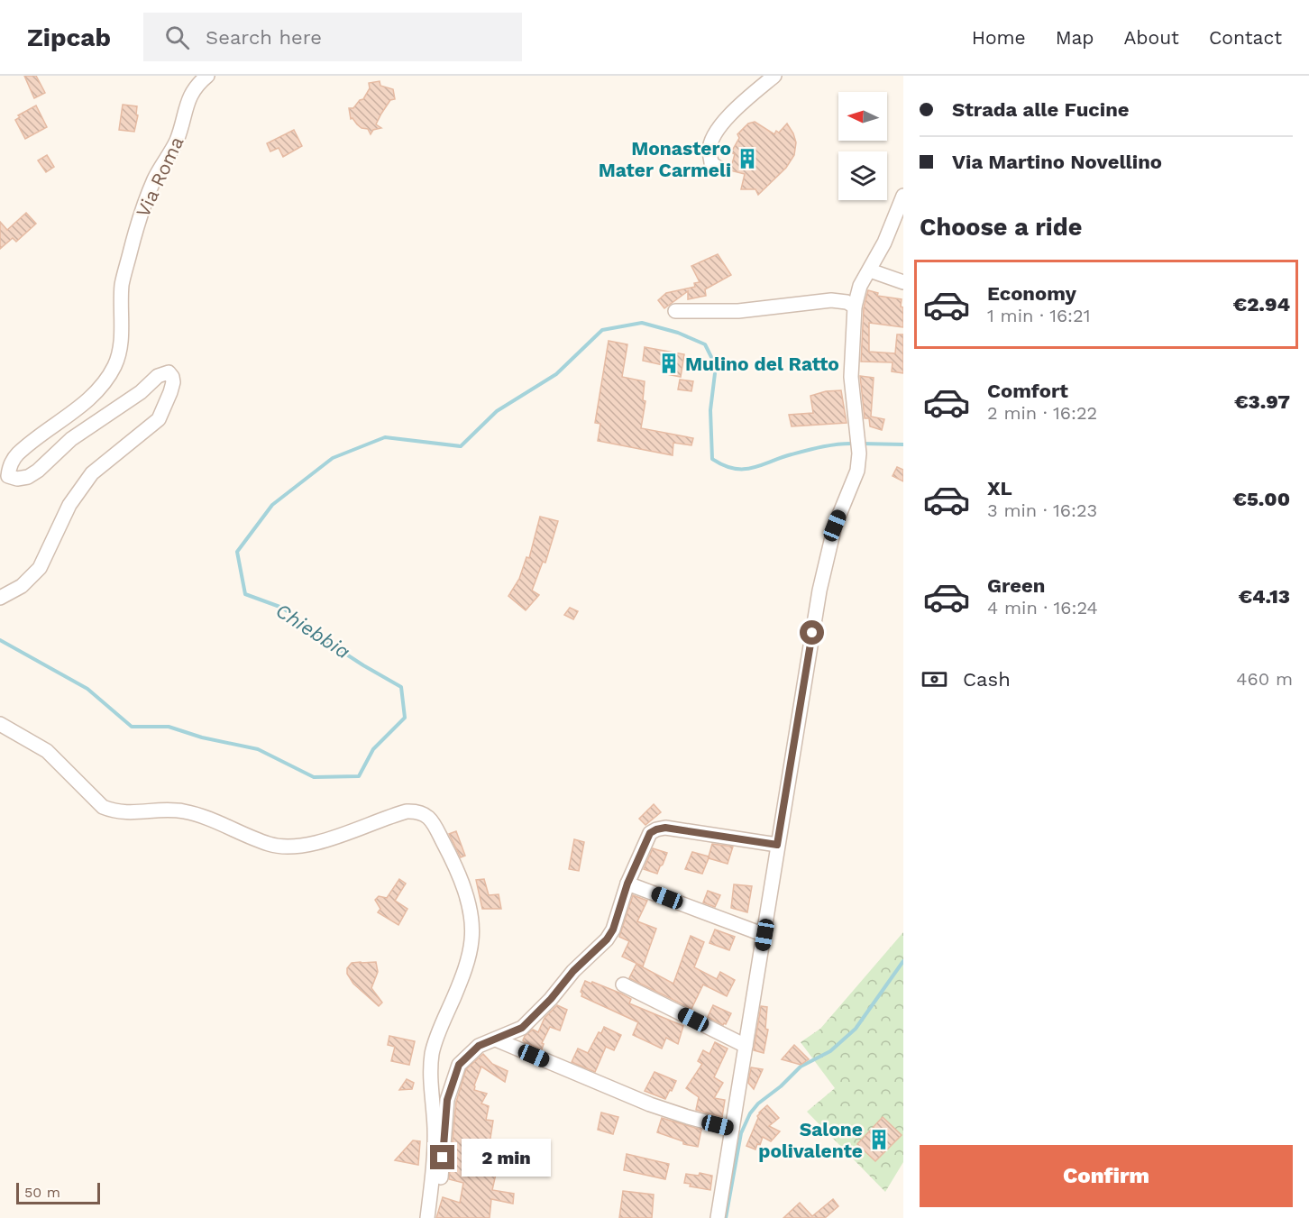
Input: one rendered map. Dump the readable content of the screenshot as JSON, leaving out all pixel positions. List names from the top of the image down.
{
  "streets": {
    "street": ["Via Roma"]
  },
  "water": ["Chiebbia"],
  "places": {
    "building": ["Monastero Mater Carmeli", "Mulino del Ratto", "Salone polivalente"]
  },
  "scale_bar": "50 m",
  "north": "left",
  "page": {
    "header": "Zipcab",
    "search": "Search here",
    "nav": [
      "Home",
      "Map",
      "About",
      "Contact"
    ],
    "banner": ["Strada alle Fucine", "Via Martino Novellino"],
    "heading": "Choose a ride",
    "list": [
      {
        "name": "Economy",
        "note": "1 min · 16:21",
        "value": "€2.94"
      },
      {
        "name": "Comfort",
        "note": "2 min · 16:22",
        "value": "€3.97"
      },
      {
        "name": "XL",
        "note": "3 min · 16:23",
        "value": "€5.00"
      },
      {
        "name": "Green",
        "note": "4 min · 16:24",
        "value": "€4.13"
      }
    ],
    "pay": ["Cash", "460 m"],
    "buttons": "Confirm",
    "bubble": "2 min",
    "scale": "50 m"
  }
}
